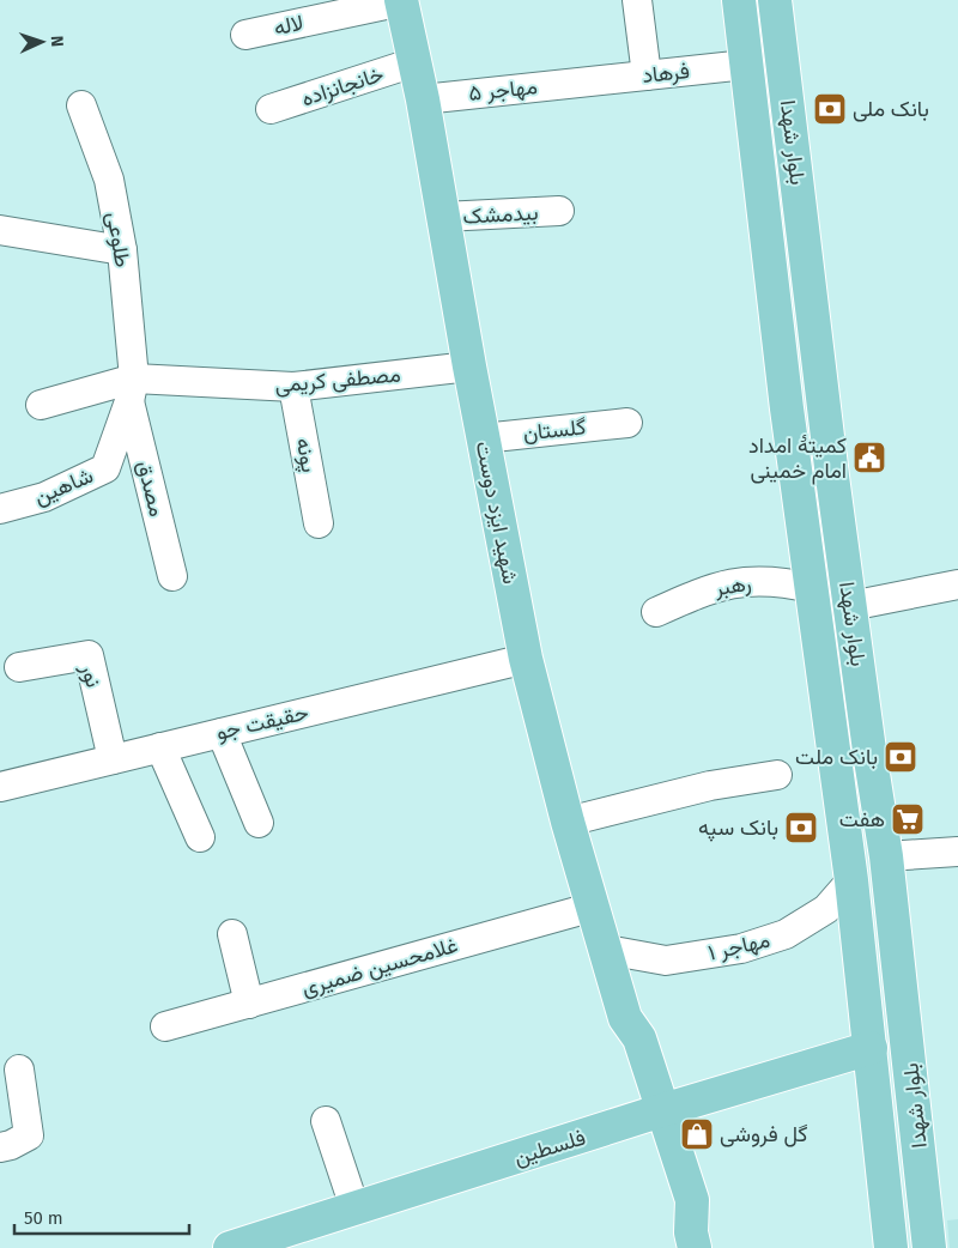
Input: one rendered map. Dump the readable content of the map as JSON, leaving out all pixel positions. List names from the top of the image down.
{
  "streets": {
    "main road": ["بلوار شهدا", "شهید ایزد دوست", "فلسطین"],
    "street": [
      "لاله",
      "فرهاد",
      "خانجانزاده",
      "مهاجر ۵",
      "بیدمشک",
      "طلوعی",
      "مصطفی کریمی",
      "گلستان",
      "پونه",
      "شاهین",
      "مصدق",
      "رهبر",
      "نور",
      "حقیقت جو",
      "مهاجر ۱",
      "غلامحسین ضمیری"
    ]
  },
  "crossings": [
    ["لاله", "شهید ایزد دوست"],
    ["فرهاد", "مهاجر ۵"],
    ["فرهاد", "بلوار شهدا"],
    ["خانجانزاده", "شهید ایزد دوست"],
    ["مهاجر ۵", "شهید ایزد دوست"],
    ["بلوار شهدا", "رهبر"],
    ["بلوار شهدا", "مهاجر ۱"],
    ["بلوار شهدا", "فلسطین"],
    ["بیدمشک", "شهید ایزد دوست"],
    ["طلوعی", "مصطفی کریمی"],
    ["طلوعی", "شاهین"],
    ["طلوعی", "مصدق"],
    ["مصطفی کریمی", "پونه"],
    ["مصطفی کریمی", "شاهین"],
    ["مصطفی کریمی", "مصدق"],
    ["مصطفی کریمی", "شهید ایزد دوست"],
    ["گلستان", "شهید ایزد دوست"],
    ["شاهین", "مصدق"],
    ["شهید ایزد دوست", "حقیقت جو"],
    ["شهید ایزد دوست", "مهاجر ۱"],
    ["شهید ایزد دوست", "غلامحسین ضمیری"],
    ["شهید ایزد دوست", "فلسطین"],
    ["نور", "حقیقت جو"]
  ],
  "places": {
    "bank": ["بانک ملی", "بانک ملت", "بانک سپه"],
    "public building": ["کمیتهٔ امداد امام خمینی"],
    "supermarket": ["هفت"],
    "shop": ["گل فروشی"]
  },
  "scale_bar": "50 m",
  "north": "right"
}
